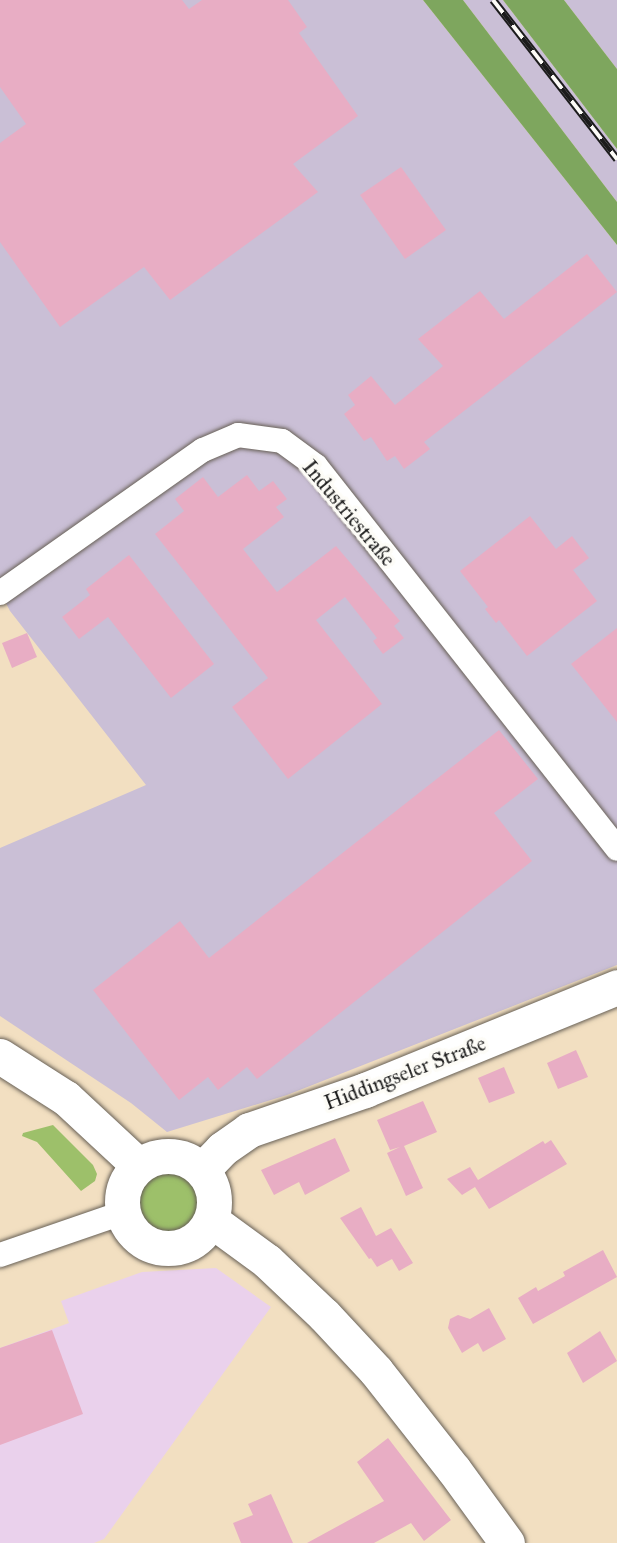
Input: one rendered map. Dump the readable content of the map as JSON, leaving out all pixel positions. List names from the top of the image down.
{
  "streets": {
    "street": ["Industriestraße", "Hiddingseler Straße"]
  }
}
